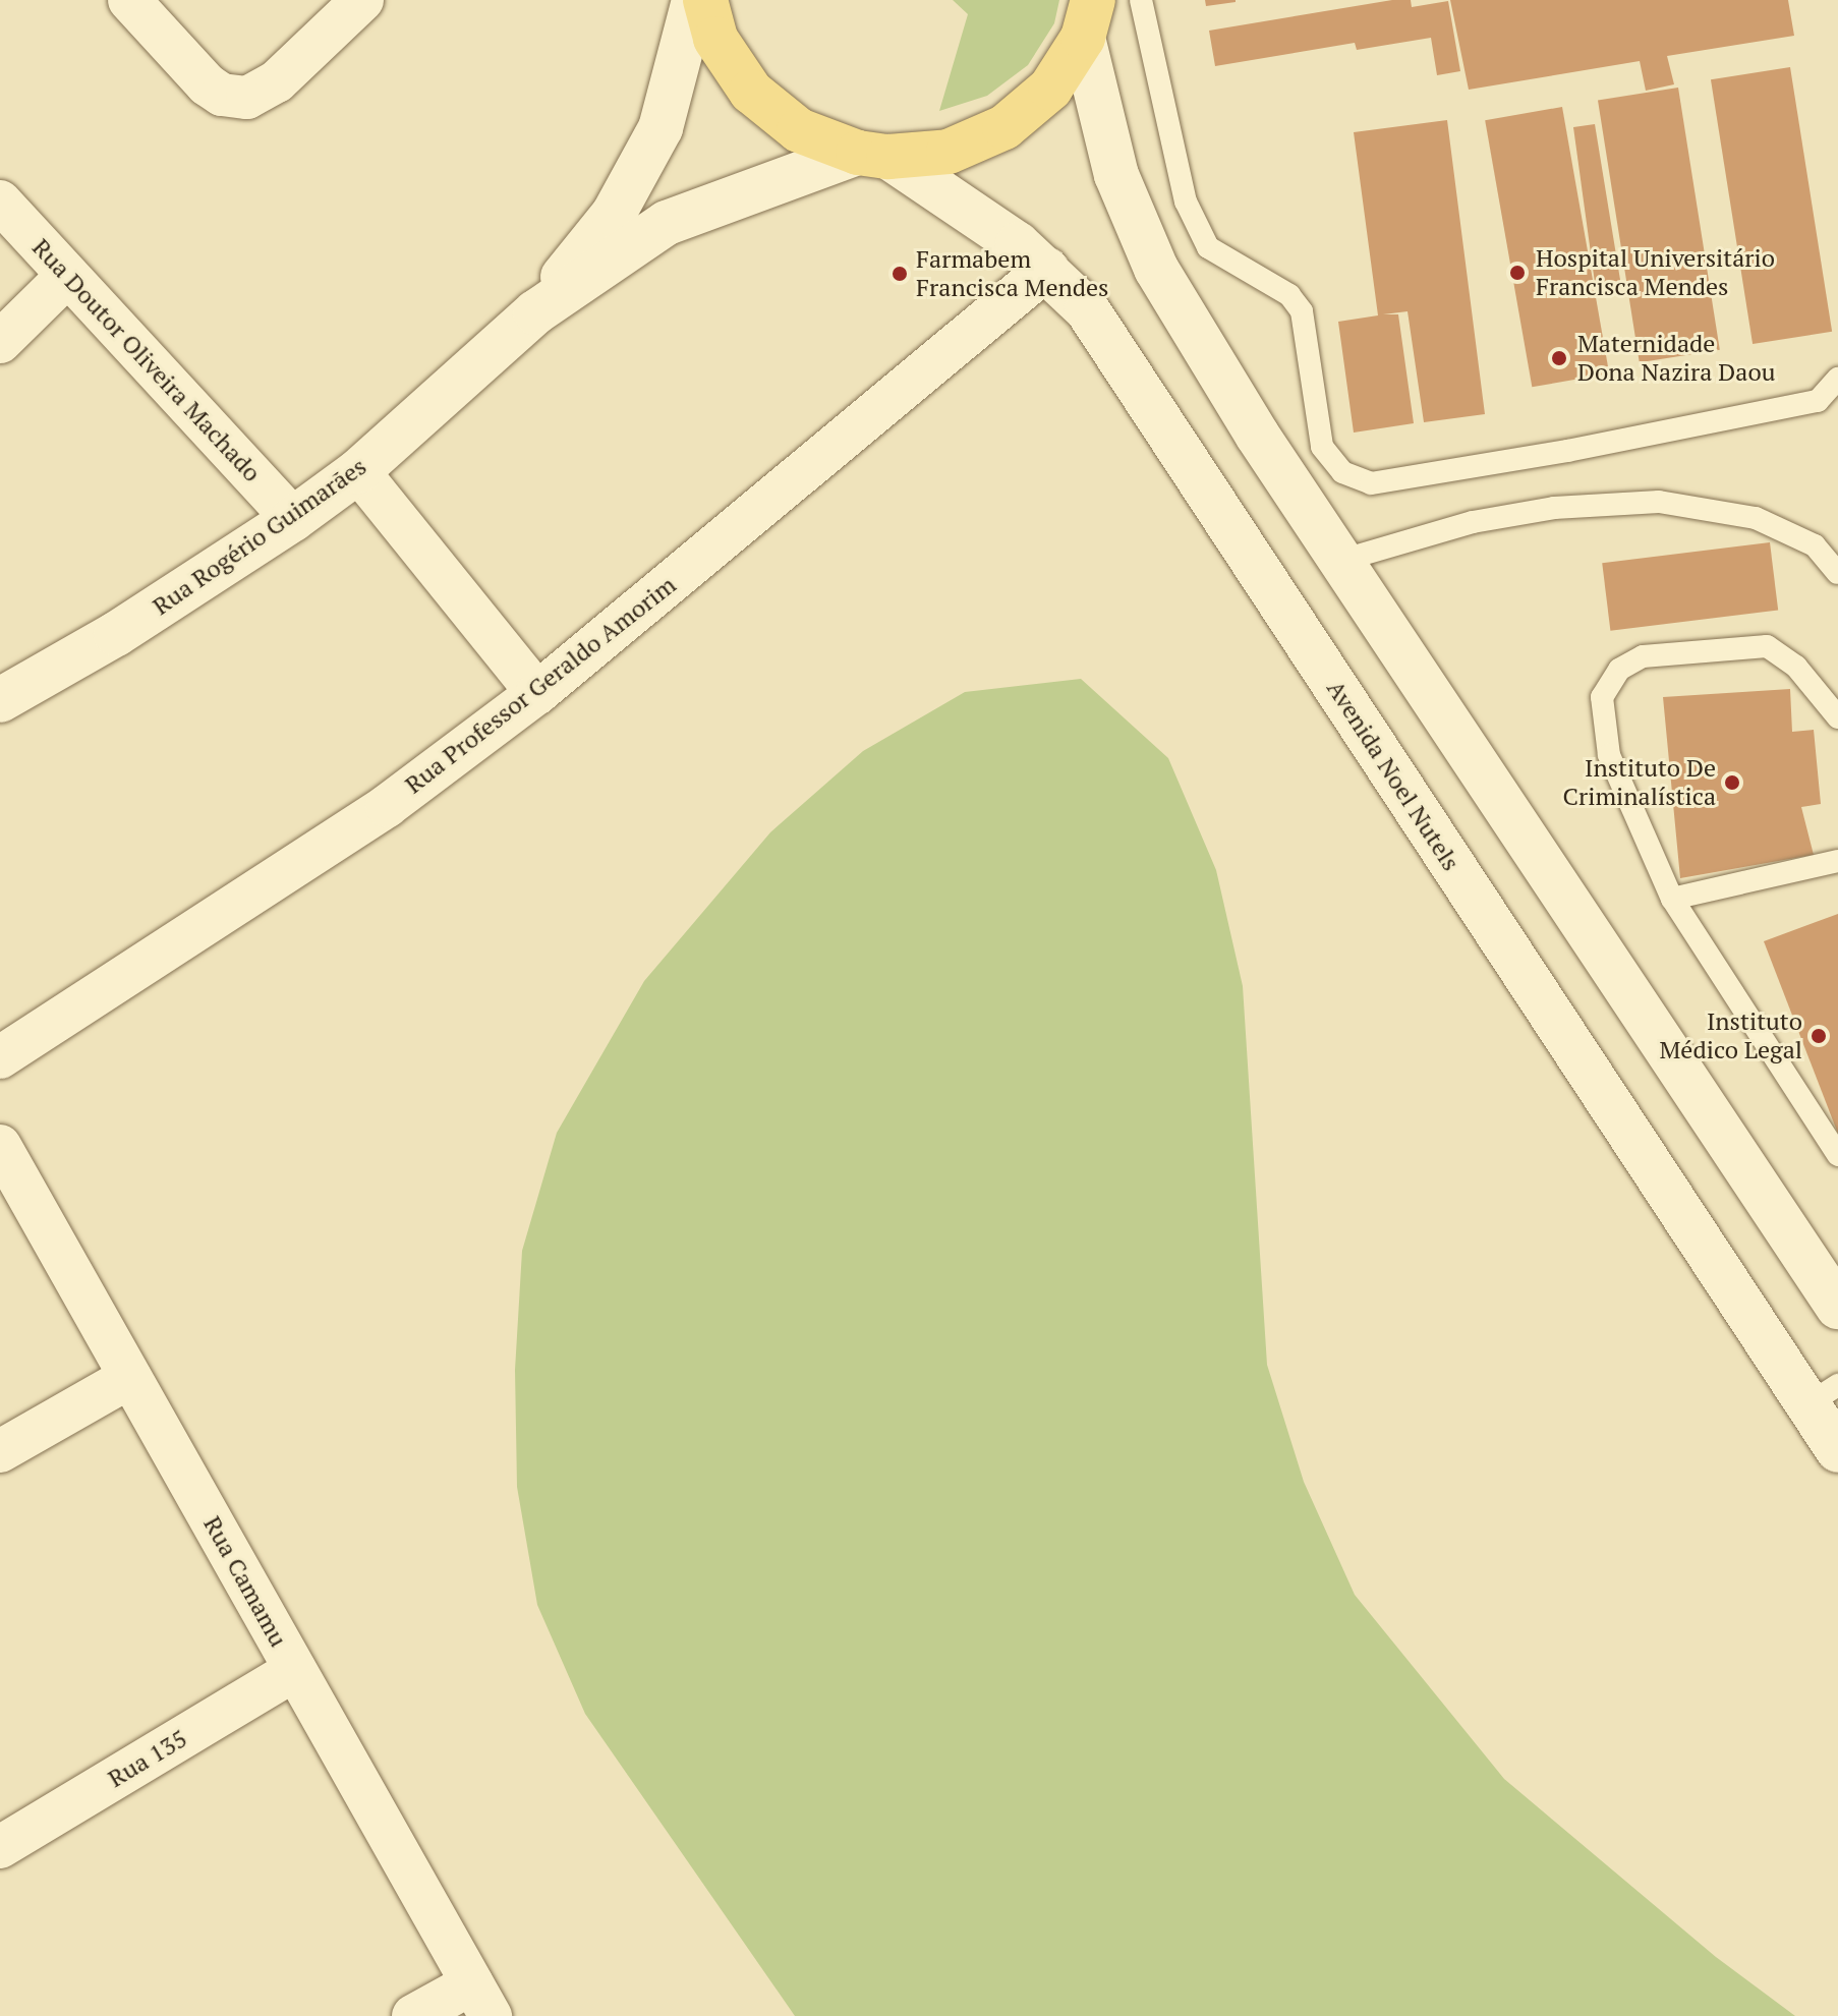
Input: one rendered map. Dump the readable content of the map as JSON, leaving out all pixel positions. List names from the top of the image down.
{
  "streets": {
    "street": [
      "Rua Doutor Oliveira Machado",
      "Rua Rogério Guimarães",
      "Rua Professor Geraldo Amorim",
      "Avenida Noel Nutels",
      "Rua Camamu",
      "Rua 135"
    ]
  },
  "crossings": [
    ["Rua Doutor Oliveira Machado", "Rua Rogério Guimarães"],
    ["Rua Rogério Guimarães", "Avenida Noel Nutels"],
    ["Rua Professor Geraldo Amorim", "Avenida Noel Nutels"],
    ["Rua Camamu", "Rua 135"]
  ],
  "places": [
    "Hospital Universitário Francisca Mendes",
    "Farmabem Francisca Mendes",
    "Maternidade Dona Nazira Daou",
    "Instituto De Criminalística",
    "Instituto Médico Legal"
  ]
}
